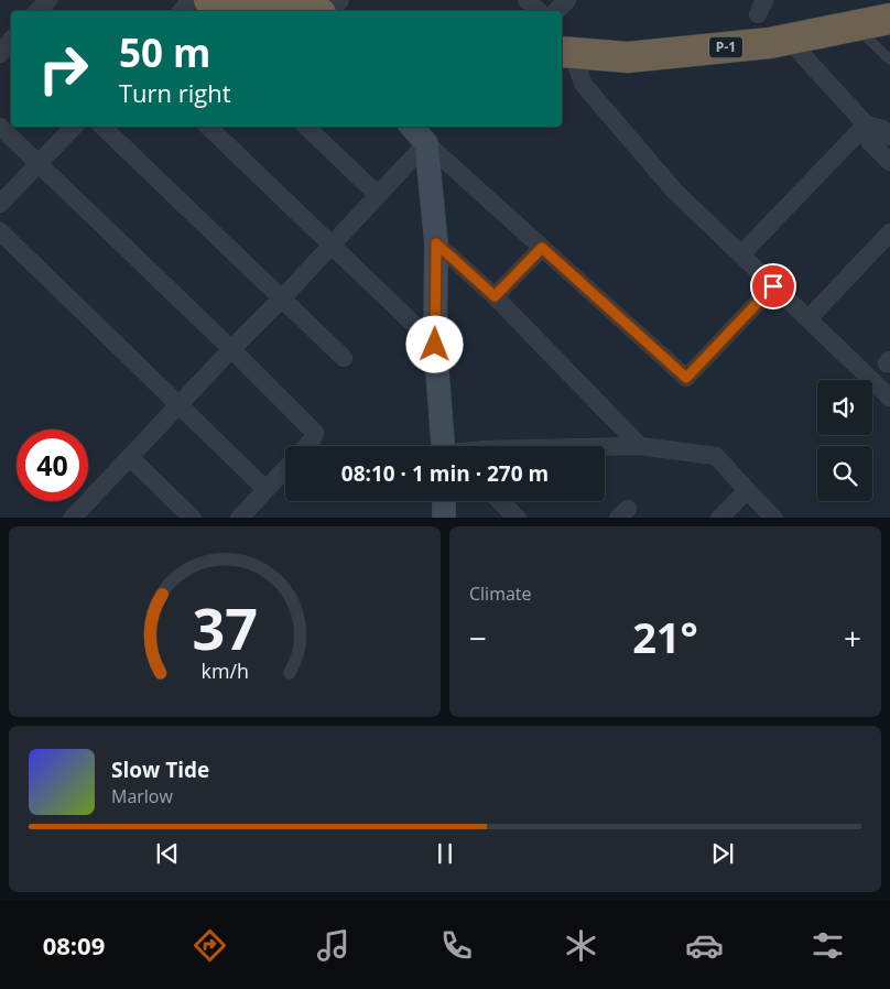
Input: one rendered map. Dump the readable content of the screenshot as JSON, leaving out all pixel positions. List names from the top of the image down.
{
  "streets": {
    "highway": ["P-1"]
  },
  "page": {
    "turn": ["50 m", "Turn right"],
    "limit": "40",
    "trip": "08:10 · 1 min · 270 m",
    "tile": "Climate",
    "heat": ["−", "21°", "+"],
    "song": ["Slow Tide", "Marlow"],
    "tabs": "08:09",
    "gauge": ["37", "km/h"]
  }
}
